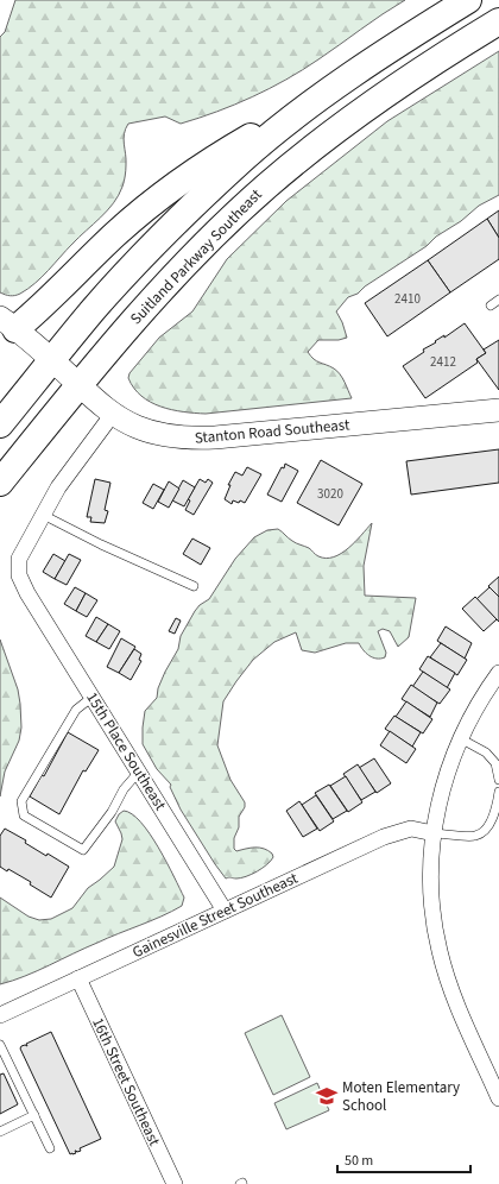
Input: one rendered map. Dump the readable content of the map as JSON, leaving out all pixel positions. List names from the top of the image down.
{
  "streets": {
    "highway": ["Suitland Parkway Southeast"],
    "street": [
      "Stanton Road Southeast",
      "15th Place Southeast",
      "Gainesville Street Southeast",
      "16th Street Southeast"
    ]
  },
  "crossings": [
    ["Suitland Parkway Southeast", "Stanton Road Southeast"],
    ["Stanton Road Southeast", "15th Place Southeast"],
    ["15th Place Southeast", "Gainesville Street Southeast"],
    ["Gainesville Street Southeast", "16th Street Southeast"]
  ],
  "places": {
    "school or university": ["Moten Elementary School"]
  },
  "house_numbers": ["2410", "2412", "3020"],
  "scale_bar": "50 m"
}
